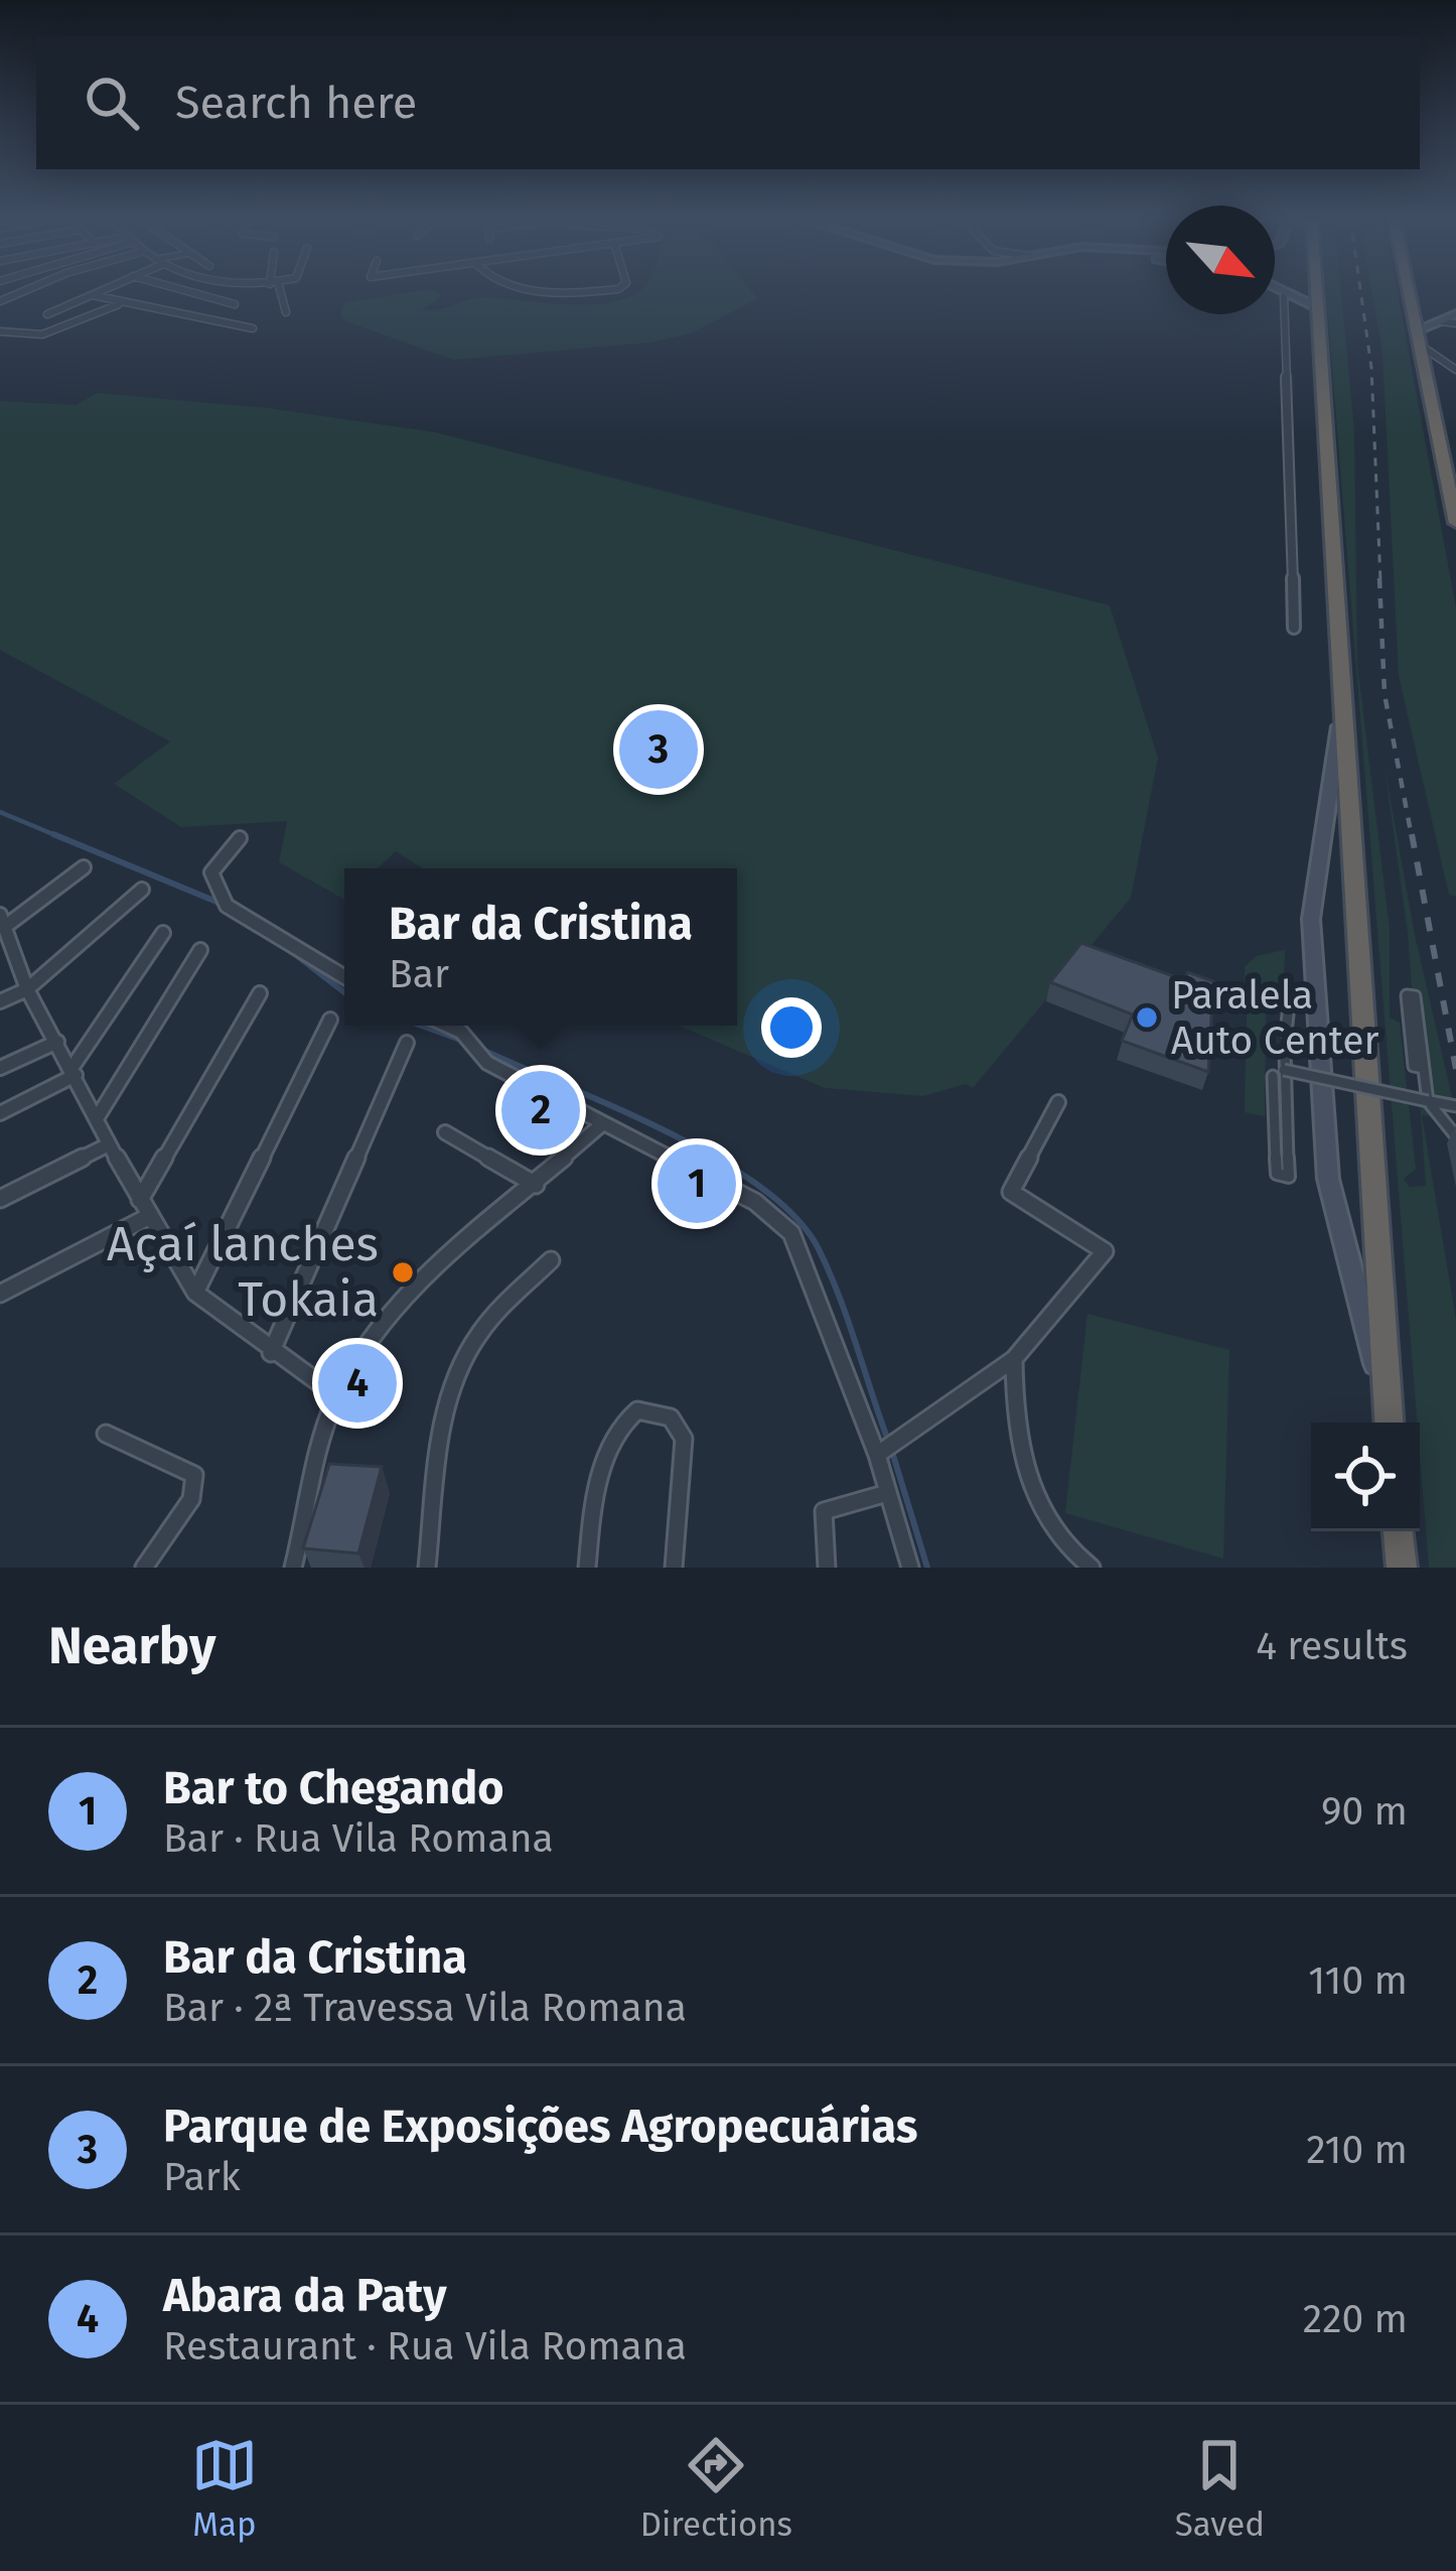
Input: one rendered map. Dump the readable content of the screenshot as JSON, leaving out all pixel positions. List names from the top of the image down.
{
  "places": ["Paralela Auto Center", "Açaí lanches Tokaia"],
  "north": "bottom right",
  "page": {
    "search": "Search here",
    "pins": [
      "3",
      "2",
      "1",
      "4"
    ],
    "popup": ["Bar da Cristina", "Bar"],
    "heading": ["Nearby", "4 results"],
    "list": [
      {
        "mark": "1",
        "name": "Bar to Chegando",
        "note": "Bar · Rua Vila Romana",
        "value": "90 m"
      },
      {
        "mark": "2",
        "name": "Bar da Cristina",
        "note": "Bar · 2ª Travessa Vila Romana",
        "value": "110 m"
      },
      {
        "mark": "3",
        "name": "Parque de Exposições Agropecuárias",
        "note": "Park",
        "value": "210 m"
      },
      {
        "mark": "4",
        "name": "Abara da Paty",
        "note": "Restaurant · Rua Vila Romana",
        "value": "220 m"
      }
    ],
    "nav": ["Map", "Directions", "Saved"]
  }
}
